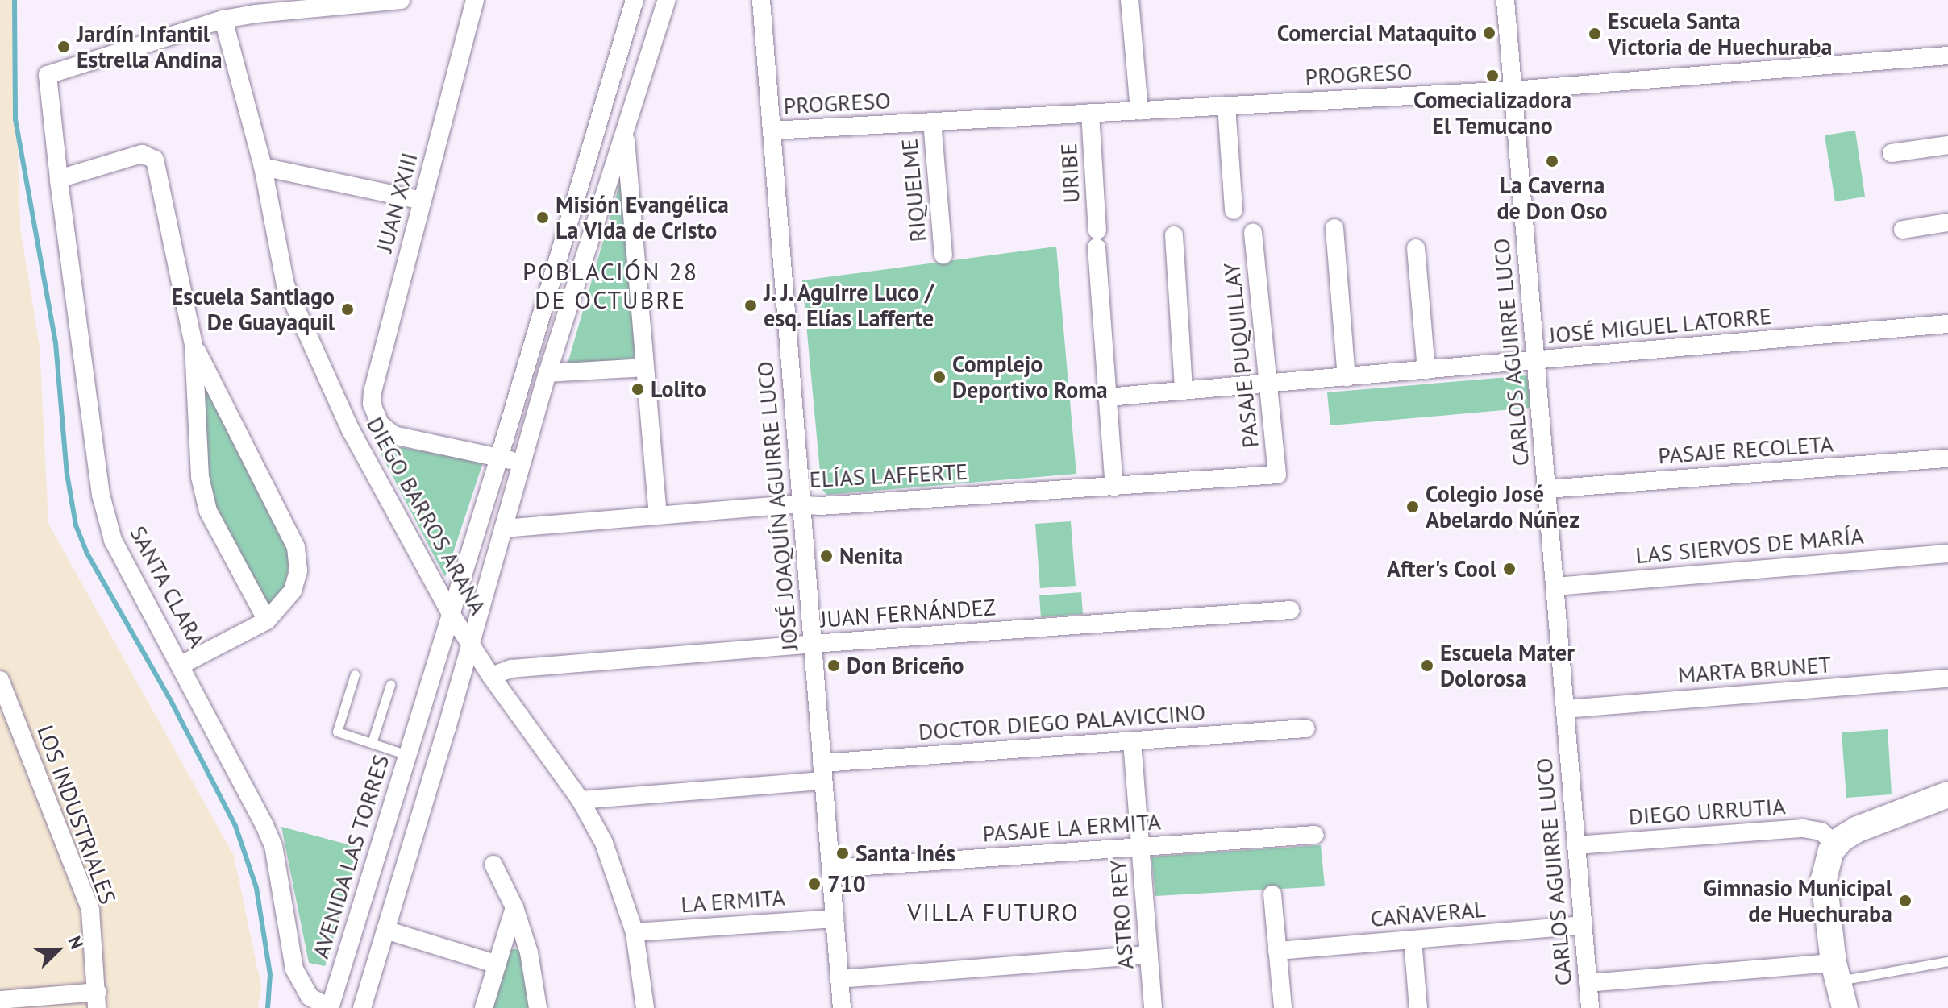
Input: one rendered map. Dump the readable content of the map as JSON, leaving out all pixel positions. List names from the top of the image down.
{
  "streets": {
    "street": [
      "PROGRESO",
      "URIBE",
      "RIQUELME",
      "JUAN XXIII",
      "JOSÉ MIGUEL LATORRE",
      "CARLOS AGUIRRE LUCO",
      "PASAJE PUQUILLAY",
      "PASAJE RECOLETA",
      "ELÍAS LAFFERTE",
      "JOSÉ JOAQUÍN AGUIRRE LUCO",
      "DIEGO BARROS ARANA",
      "LAS SIERVOS DE MARÍA",
      "SANTA CLARA",
      "JUAN FERNÁNDEZ",
      "MARTA BRUNET",
      "DOCTOR DIEGO PALAVICCINO",
      "DIEGO URRUTIA",
      "LOS INDUSTRIALES",
      "PASAJE LA ERMITA",
      "AVENIDA LAS TORRES",
      "LA ERMITA",
      "CAÑAVERAL",
      "ASTRO REY"
    ]
  },
  "crossings": [
    ["PROGRESO", "URIBE"],
    ["PROGRESO", "RIQUELME"],
    ["PROGRESO", "CARLOS AGUIRRE LUCO"],
    ["PROGRESO", "JOSÉ JOAQUÍN AGUIRRE LUCO"],
    ["URIBE", "JOSÉ MIGUEL LATORRE"],
    ["URIBE", "ELÍAS LAFFERTE"],
    ["JUAN XXIII", "AVENIDA LAS TORRES"],
    ["JOSÉ MIGUEL LATORRE", "CARLOS AGUIRRE LUCO"],
    ["JOSÉ MIGUEL LATORRE", "PASAJE PUQUILLAY"],
    ["CARLOS AGUIRRE LUCO", "PASAJE RECOLETA"],
    ["CARLOS AGUIRRE LUCO", "LAS SIERVOS DE MARÍA"],
    ["CARLOS AGUIRRE LUCO", "MARTA BRUNET"],
    ["CARLOS AGUIRRE LUCO", "DIEGO URRUTIA"],
    ["CARLOS AGUIRRE LUCO", "CAÑAVERAL"],
    ["PASAJE PUQUILLAY", "ELÍAS LAFFERTE"],
    ["ELÍAS LAFFERTE", "JOSÉ JOAQUÍN AGUIRRE LUCO"],
    ["JOSÉ JOAQUÍN AGUIRRE LUCO", "JUAN FERNÁNDEZ"],
    ["JOSÉ JOAQUÍN AGUIRRE LUCO", "DOCTOR DIEGO PALAVICCINO"],
    ["JOSÉ JOAQUÍN AGUIRRE LUCO", "PASAJE LA ERMITA"],
    ["JOSÉ JOAQUÍN AGUIRRE LUCO", "LA ERMITA"],
    ["DIEGO BARROS ARANA", "SANTA CLARA"],
    ["DIEGO BARROS ARANA", "JUAN FERNÁNDEZ"],
    ["DIEGO BARROS ARANA", "DOCTOR DIEGO PALAVICCINO"],
    ["DIEGO BARROS ARANA", "AVENIDA LAS TORRES"],
    ["DIEGO BARROS ARANA", "LA ERMITA"],
    ["SANTA CLARA", "AVENIDA LAS TORRES"],
    ["DOCTOR DIEGO PALAVICCINO", "ASTRO REY"],
    ["PASAJE LA ERMITA", "ASTRO REY"]
  ],
  "districts": ["POBLACIÓN 28 DE OCTUBRE", "VILLA FUTURO"],
  "places": [
    "Comercial Mataquito",
    "Escuela Santa Victoria de Huechuraba",
    "Jardín Infantil Estrella Andina",
    "Comecializadora El Temucano",
    "La Caverna de Don Oso",
    "Misión Evangélica La Vida de Cristo",
    "J. J. Aguirre Luco / esq. Elías Lafferte",
    "Escuela Santiago De Guayaquil",
    "Complejo Deportivo Roma",
    "Lolito",
    "Colegio José Abelardo Núñez",
    "Nenita",
    "After's Cool",
    "Don Briceño",
    "Escuela Mater Dolorosa",
    "Santa Inés",
    "710",
    "Gimnasio Municipal de Huechuraba"
  ],
  "north": "top right"
}
